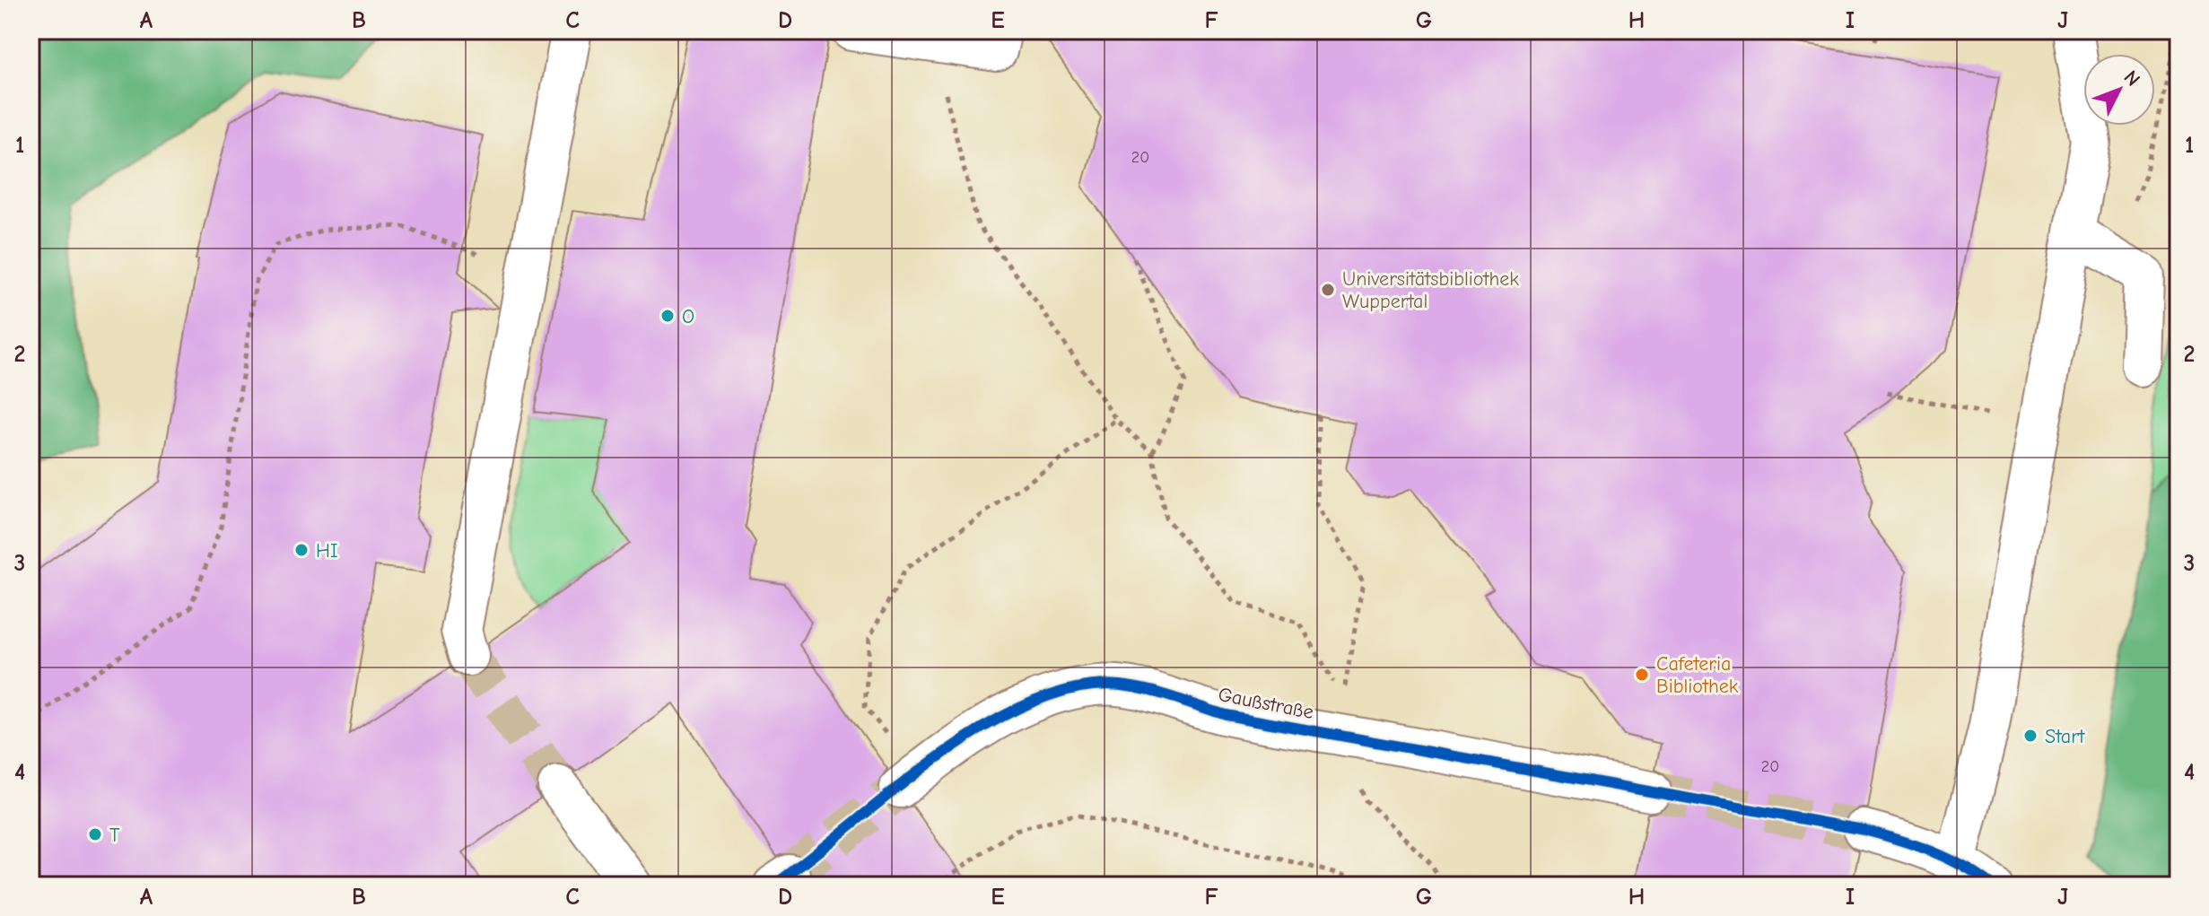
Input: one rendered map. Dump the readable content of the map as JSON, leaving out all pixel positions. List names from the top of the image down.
{
  "streets": {
    "street": ["Gaußstraße"]
  },
  "places": [
    "Universitätsbibliothek Wuppertal",
    "O",
    "HI",
    "Cafeteria Bibliothek",
    "Start",
    "T"
  ],
  "house_numbers": ["20", "20"],
  "north": "top right",
  "grid": {
    "columns": [
      "A",
      "B",
      "C",
      "D",
      "E",
      "F",
      "G",
      "H",
      "I",
      "J"
    ],
    "rows": [
      "1",
      "2",
      "3",
      "4"
    ]
  }
}
